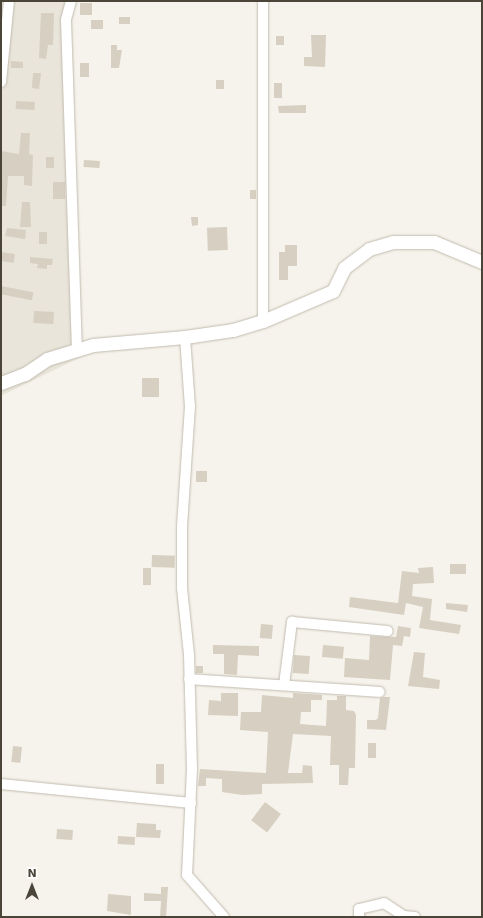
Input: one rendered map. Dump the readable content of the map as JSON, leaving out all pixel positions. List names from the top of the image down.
{
  "north": "top"
}
